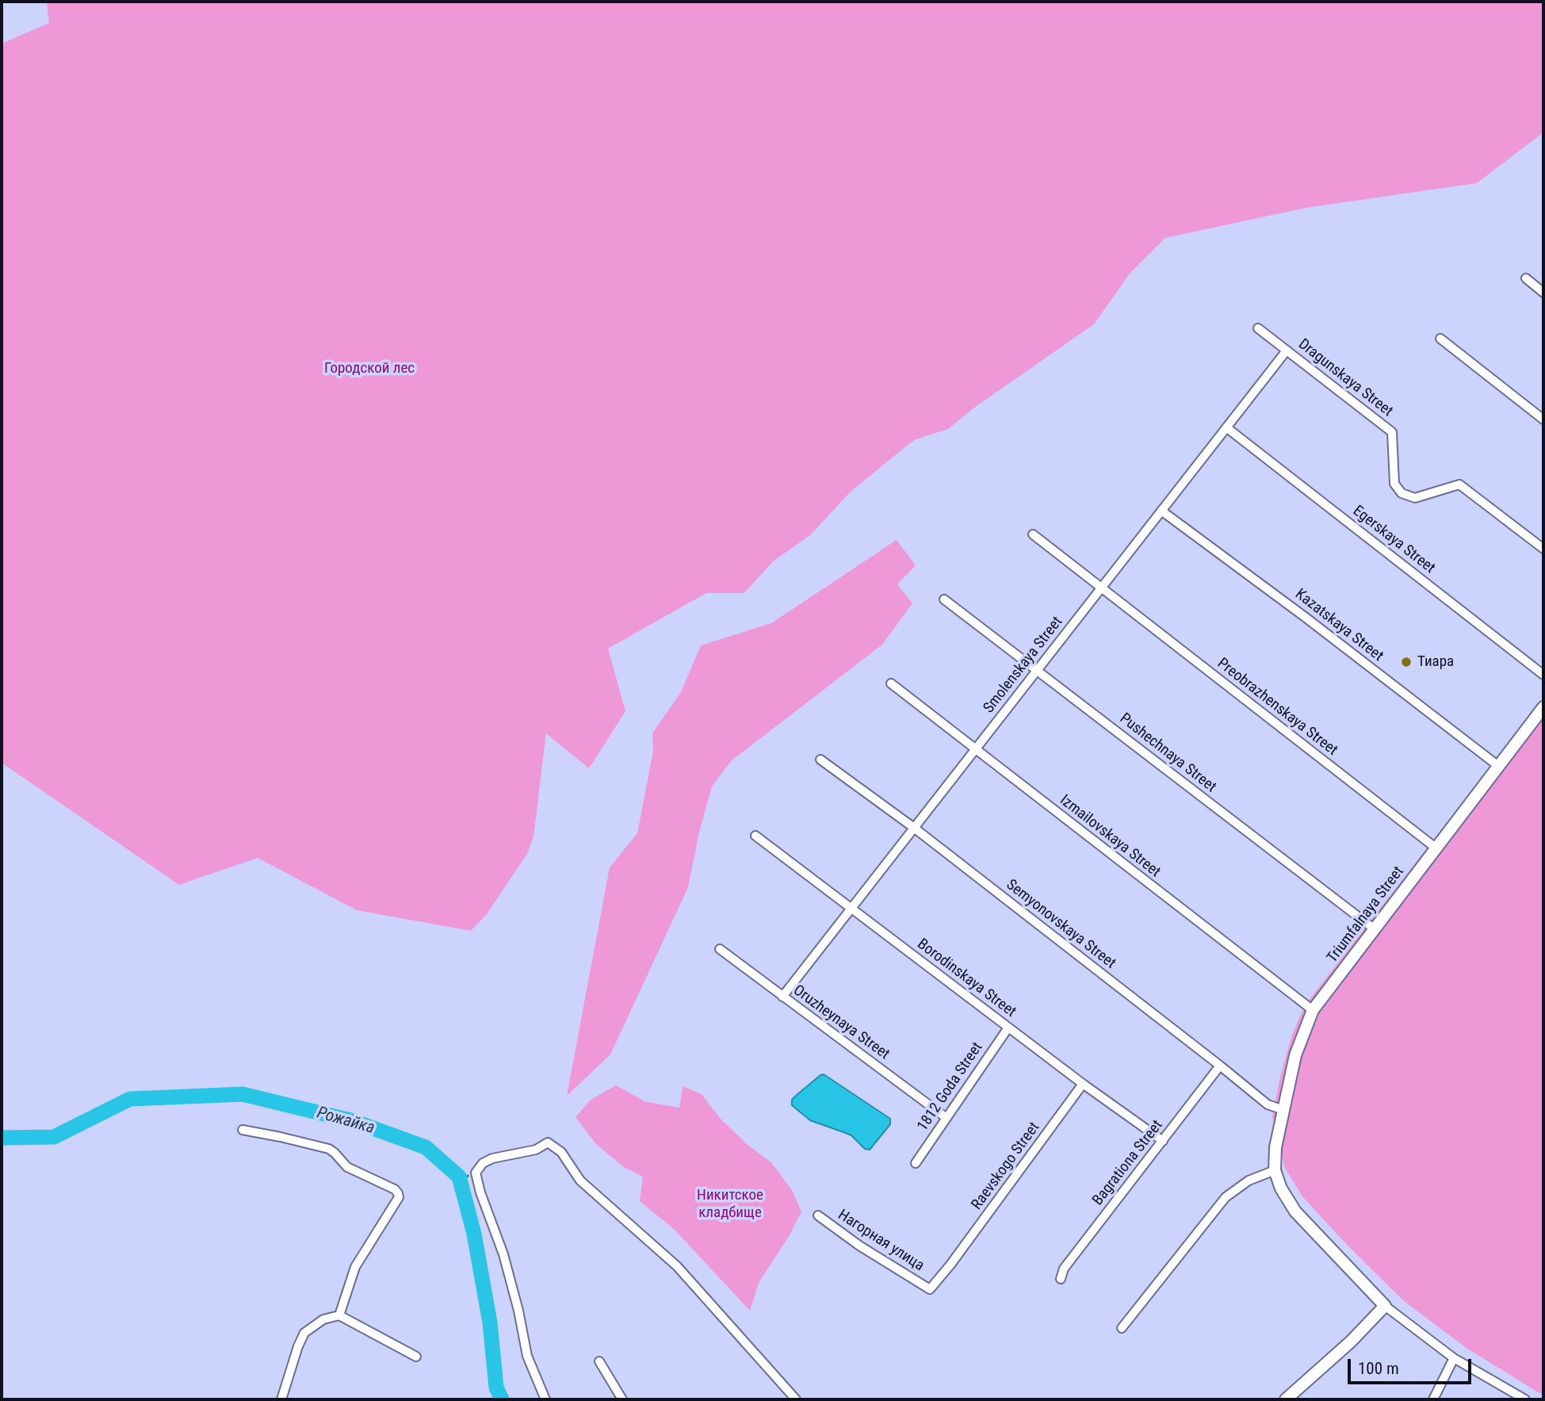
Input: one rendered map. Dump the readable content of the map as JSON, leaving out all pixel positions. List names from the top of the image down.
{
  "streets": {
    "street": [
      "Dragunskaya Street",
      "Egerskaya Street",
      "Kazatskaya Street",
      "Smolenskaya Street",
      "Preobrazhenskaya Street",
      "Pushechnaya Street",
      "Izmailovskaya Street",
      "Triumfalnaya Street",
      "Semyonovskaya Street",
      "Borodinskaya Street",
      "Oruzheynaya Street",
      "1812 Goda Street",
      "Bagrationa Street",
      "Raevskogo Street",
      "Нагорная улица"
    ]
  },
  "crossings": [
    ["Dragunskaya Street", "Smolenskaya Street"],
    ["Egerskaya Street", "Smolenskaya Street"],
    ["Kazatskaya Street", "Smolenskaya Street"],
    ["Kazatskaya Street", "Triumfalnaya Street"],
    ["Smolenskaya Street", "Preobrazhenskaya Street"],
    ["Smolenskaya Street", "Pushechnaya Street"],
    ["Smolenskaya Street", "Izmailovskaya Street"],
    ["Smolenskaya Street", "Semyonovskaya Street"],
    ["Smolenskaya Street", "Borodinskaya Street"],
    ["Smolenskaya Street", "Oruzheynaya Street"],
    ["Preobrazhenskaya Street", "Triumfalnaya Street"],
    ["Pushechnaya Street", "Triumfalnaya Street"],
    ["Izmailovskaya Street", "Triumfalnaya Street"],
    ["Triumfalnaya Street", "Semyonovskaya Street"],
    ["Semyonovskaya Street", "Bagrationa Street"],
    ["Borodinskaya Street", "1812 Goda Street"],
    ["Borodinskaya Street", "Bagrationa Street"],
    ["Borodinskaya Street", "Raevskogo Street"],
    ["Oruzheynaya Street", "1812 Goda Street"],
    ["Raevskogo Street", "Нагорная улица"]
  ],
  "water": ["Рожайка"],
  "parks": ["Городской лес", "Никитское кладбище"],
  "places": ["Тиара"],
  "scale_bar": "100 m"
}
